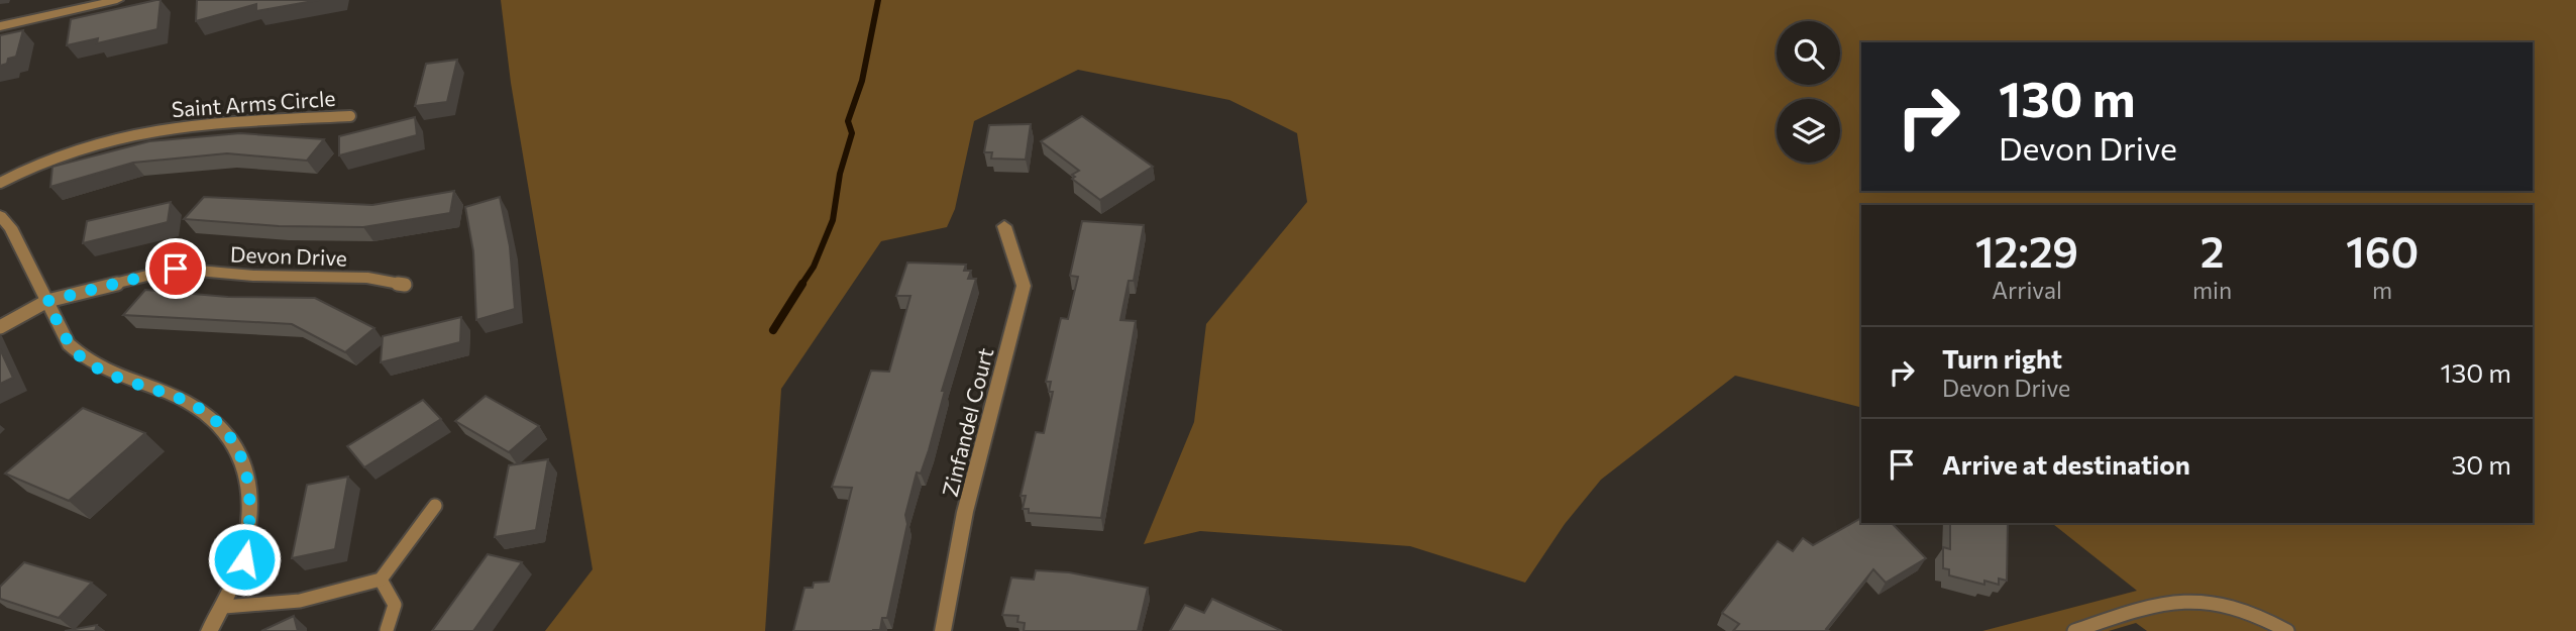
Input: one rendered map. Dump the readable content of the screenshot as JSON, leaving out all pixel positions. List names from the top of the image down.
{
  "streets": {
    "street": ["Zinfandel Court"],
    "lane": ["Saint Arms Circle", "Devon Drive"]
  },
  "page": {
    "turn": ["130 m", "Devon Drive"],
    "eta": [
      "12:29",
      "Arrival",
      "2",
      "min",
      "160",
      "m"
    ],
    "list": [
      {
        "name": "Turn right",
        "note": "Devon Drive",
        "value": "130 m"
      },
      {
        "name": "Arrive at destination",
        "value": "30 m"
      }
    ]
  }
}
